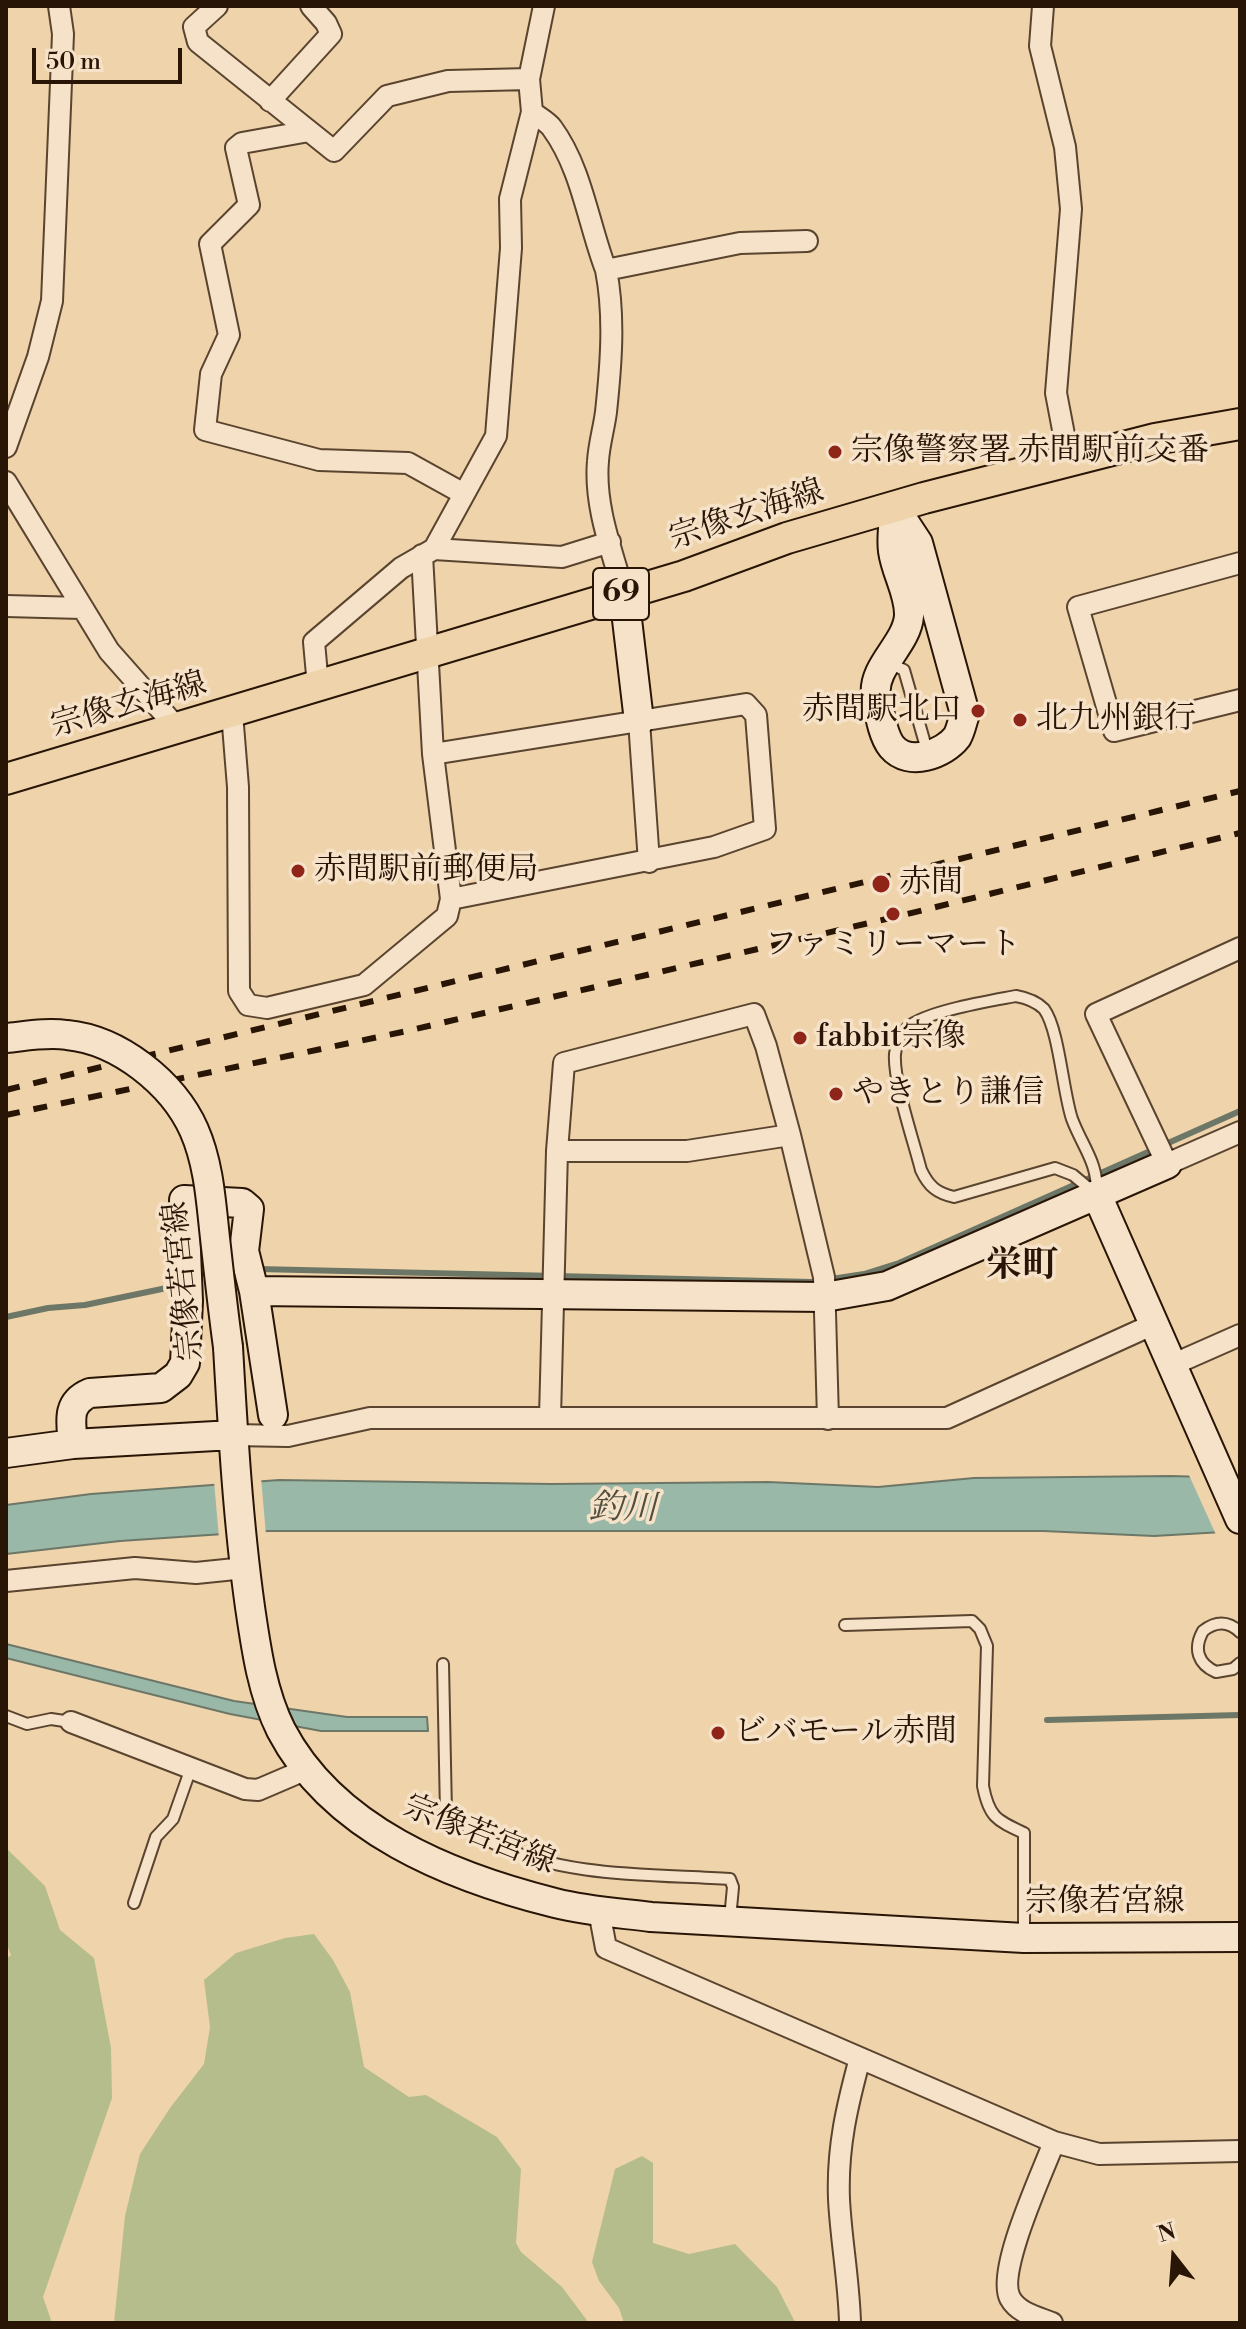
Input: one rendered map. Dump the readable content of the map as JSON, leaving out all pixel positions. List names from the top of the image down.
{
  "streets": {
    "main road": ["宗像玄海線", "69", "宗像若宮線"]
  },
  "districts": ["栄町"],
  "water": ["釣川"],
  "places": [
    "宗像警察署 赤間駅前交番",
    "赤間駅北口",
    "北九州銀行",
    "赤間駅前郵便局",
    "赤間",
    "ファミリーマート",
    "fabbit宗像",
    "やきとり謙信",
    "ビバモール赤間"
  ],
  "scale_bar": "50 m",
  "north": "top"
}
